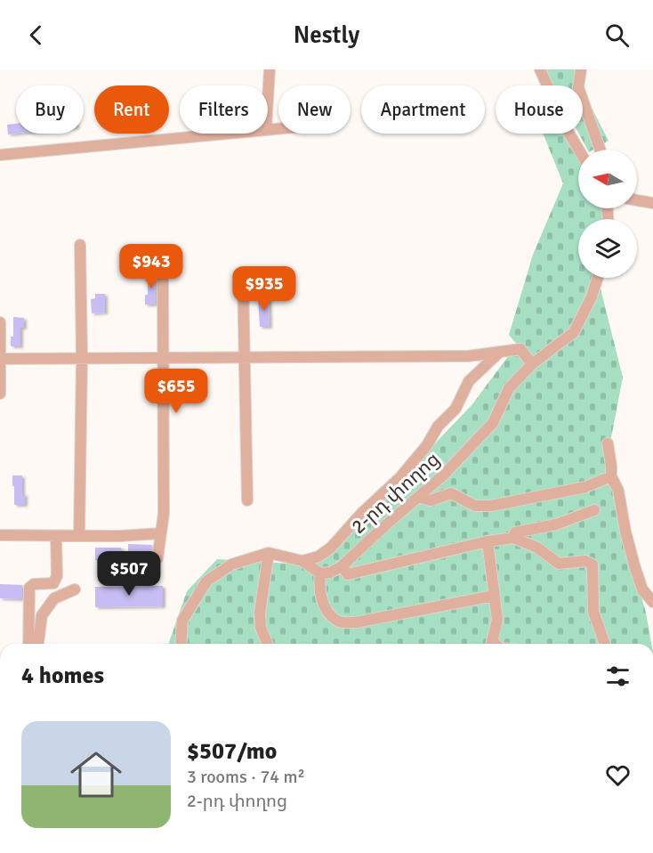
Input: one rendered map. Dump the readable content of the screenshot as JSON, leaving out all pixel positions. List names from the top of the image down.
{
  "streets": {
    "street": ["2-րդ փողոց"]
  },
  "north": "left",
  "page": {
    "header": "Nestly",
    "chip": [
      "Buy",
      "Rent",
      "Filters",
      "New",
      "Apartment",
      "House"
    ],
    "price": [
      "$943",
      "$935",
      "$655",
      "$507"
    ],
    "heading": "4 homes",
    "list": [
      {
        "name": "$507/mo",
        "note": "3 rooms · 74 m² · 2-րդ փողոց"
      }
    ]
  }
}
